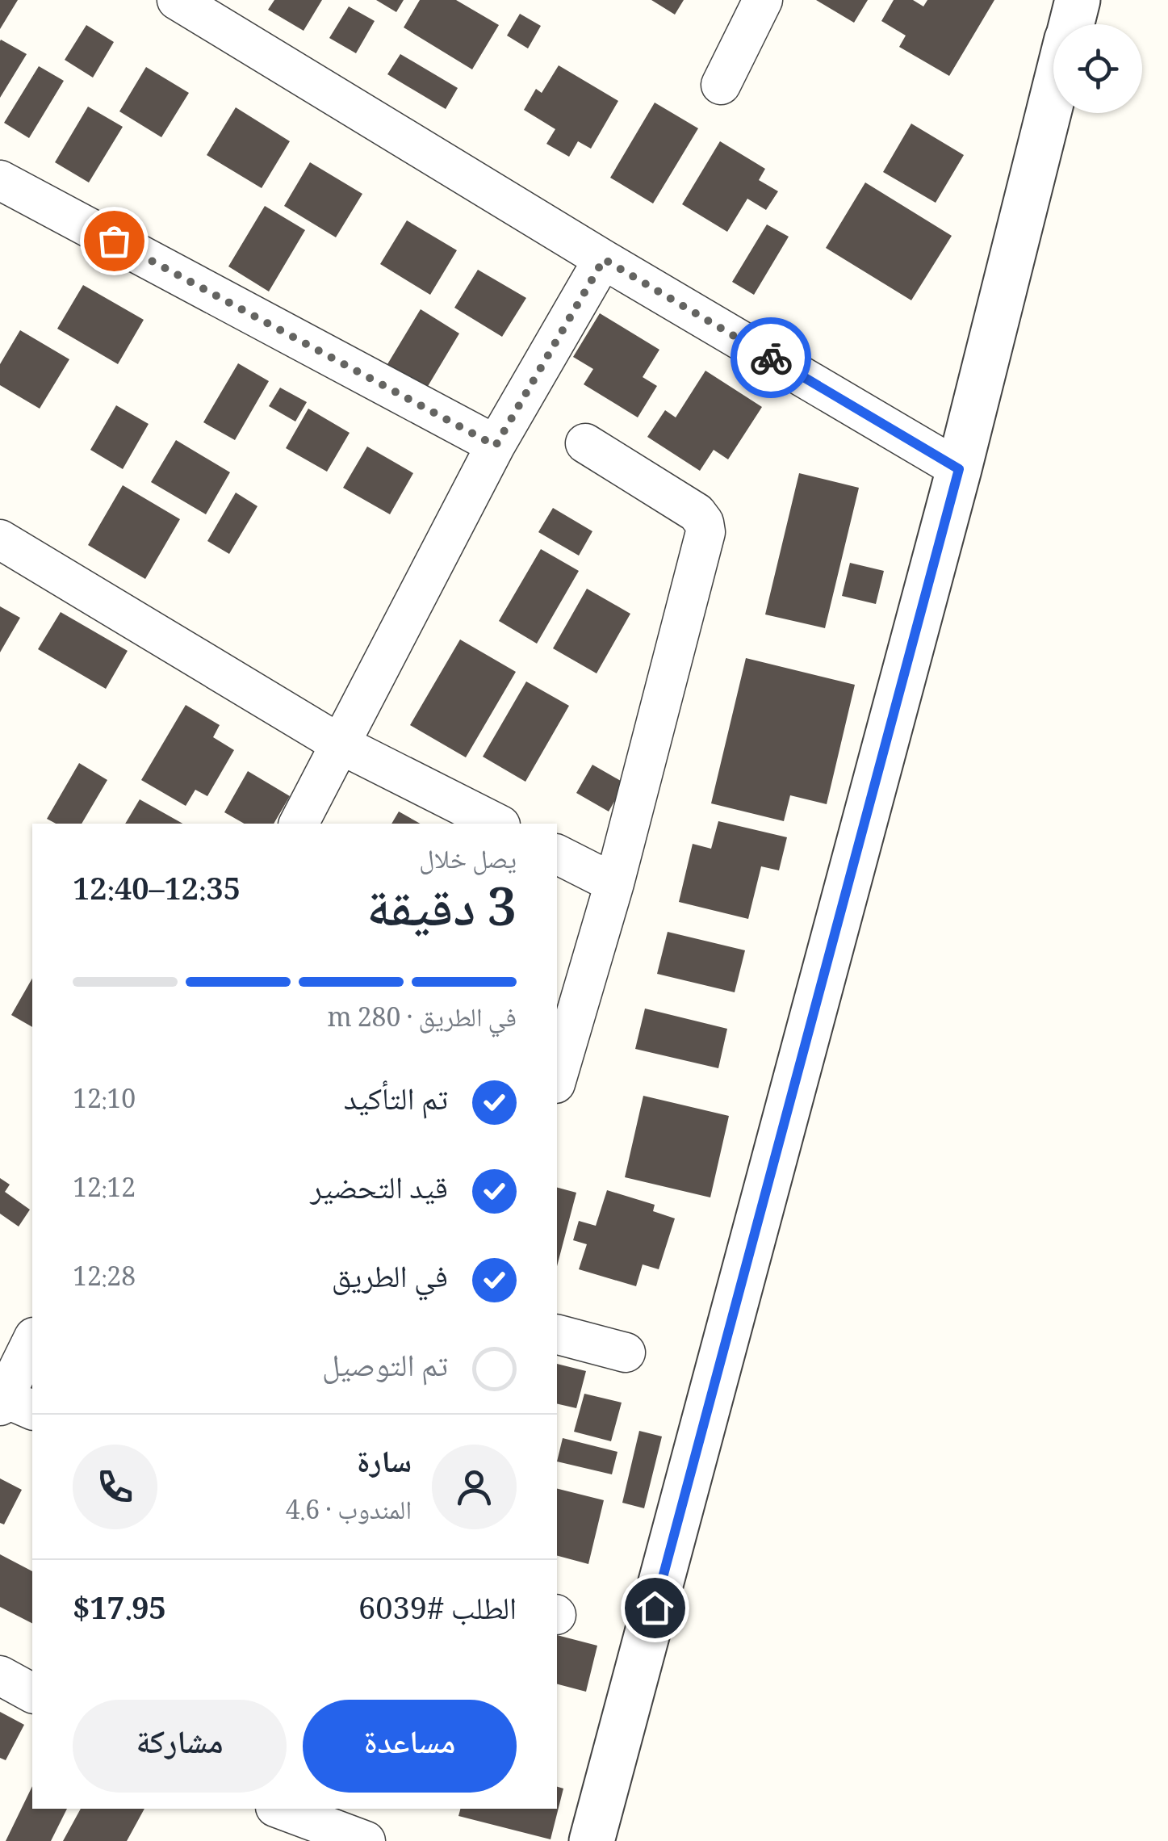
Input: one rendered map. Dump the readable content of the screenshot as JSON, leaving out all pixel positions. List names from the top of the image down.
{
  "page": {
    "heading": ["3 دقيقة", "يصل خلال", "12:35–12:40"],
    "panel": [
      "سارة",
      "المندوب · 4.6",
      "الطلب #6039",
      "$17.95"
    ],
    "bar": "في الطريق · 280 m",
    "list": [
      ["تم التأكيد", "12:10"],
      ["قيد التحضير", "12:12"],
      ["في الطريق", "12:28"],
      "تم التوصيل"
    ],
    "buttons": ["مساعدة", "مشاركة"]
  }
}
